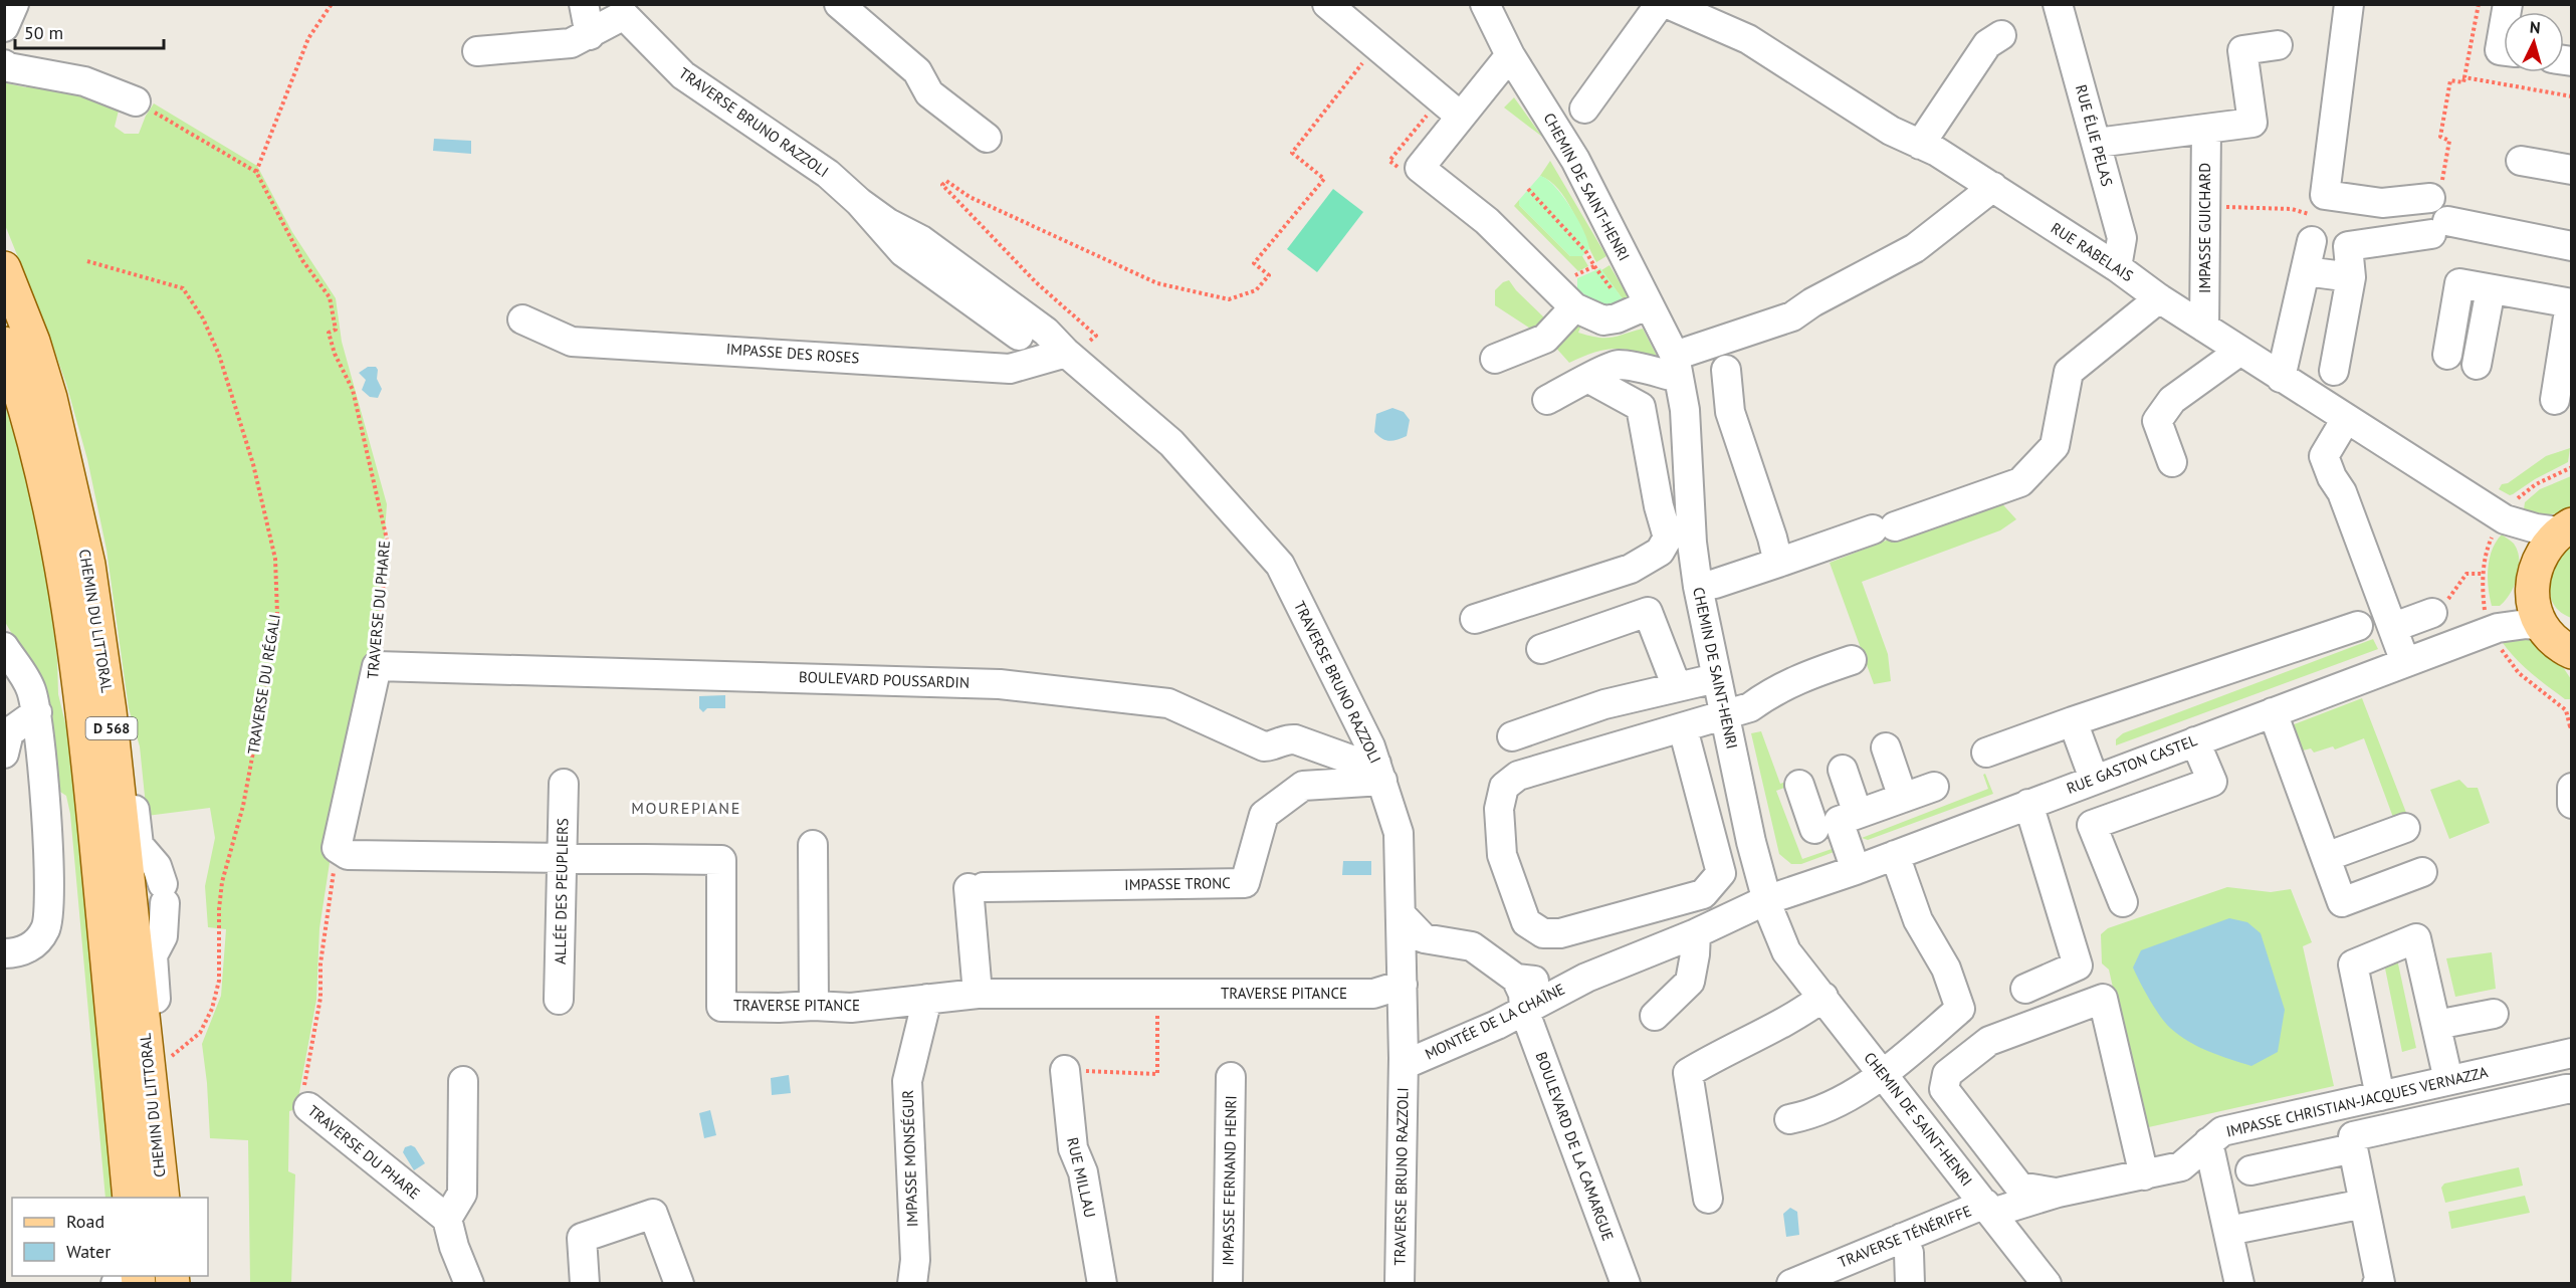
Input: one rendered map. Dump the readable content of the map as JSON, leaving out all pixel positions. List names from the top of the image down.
{
  "streets": {
    "main road": ["CHEMIN DU LITTORAL", "D 568"],
    "street": [
      "TRAVERSE BRUNO RAZZOLI",
      "RUE ÉLIE PELAS",
      "CHEMIN DE SAINT-HENRI",
      "IMPASSE GUICHARD",
      "RUE RABELAIS",
      "IMPASSE DES ROSES",
      "TRAVERSE DU PHARE",
      "BOULEVARD POUSSARDIN",
      "RUE GASTON CASTEL",
      "IMPASSE TRONC",
      "ALLÉE DES PEUPLIERS",
      "TRAVERSE PITANCE",
      "MONTÉE DE LA CHAÎNE",
      "IMPASSE CHRISTIAN-JACQUES VERNAZZA",
      "BOULEVARD DE LA CAMARGUE",
      "IMPASSE MONSÉGUR",
      "RUE MILLAU",
      "IMPASSE FERNAND HENRI",
      "TRAVERSE TÉNÉRIFFE"
    ],
    "path": ["TRAVERSE DU RÉGALI"]
  },
  "crossings": [
    ["TRAVERSE BRUNO RAZZOLI", "IMPASSE DES ROSES"],
    ["TRAVERSE BRUNO RAZZOLI", "BOULEVARD POUSSARDIN"],
    ["TRAVERSE BRUNO RAZZOLI", "IMPASSE TRONC"],
    ["TRAVERSE BRUNO RAZZOLI", "TRAVERSE PITANCE"],
    ["TRAVERSE BRUNO RAZZOLI", "MONTÉE DE LA CHAÎNE"],
    ["RUE ÉLIE PELAS", "RUE RABELAIS"],
    ["CHEMIN DE SAINT-HENRI", "RUE GASTON CASTEL"],
    ["CHEMIN DE SAINT-HENRI", "MONTÉE DE LA CHAÎNE"],
    ["CHEMIN DE SAINT-HENRI", "TRAVERSE TÉNÉRIFFE"],
    ["IMPASSE GUICHARD", "RUE RABELAIS"],
    ["RUE RABELAIS", "RUE GASTON CASTEL"],
    ["TRAVERSE DU PHARE", "BOULEVARD POUSSARDIN"],
    ["TRAVERSE DU PHARE", "TRAVERSE PITANCE"],
    ["BOULEVARD POUSSARDIN", "IMPASSE TRONC"],
    ["RUE GASTON CASTEL", "MONTÉE DE LA CHAÎNE"],
    ["IMPASSE TRONC", "TRAVERSE PITANCE"],
    ["ALLÉE DES PEUPLIERS", "TRAVERSE PITANCE"],
    ["TRAVERSE PITANCE", "IMPASSE MONSÉGUR"],
    ["MONTÉE DE LA CHAÎNE", "BOULEVARD DE LA CAMARGUE"],
    ["IMPASSE CHRISTIAN-JACQUES VERNAZZA", "TRAVERSE TÉNÉRIFFE"]
  ],
  "districts": ["MOUREPIANE"],
  "legend": ["Road", "Water"],
  "scale_bar": "50 m",
  "north": "top"
}
